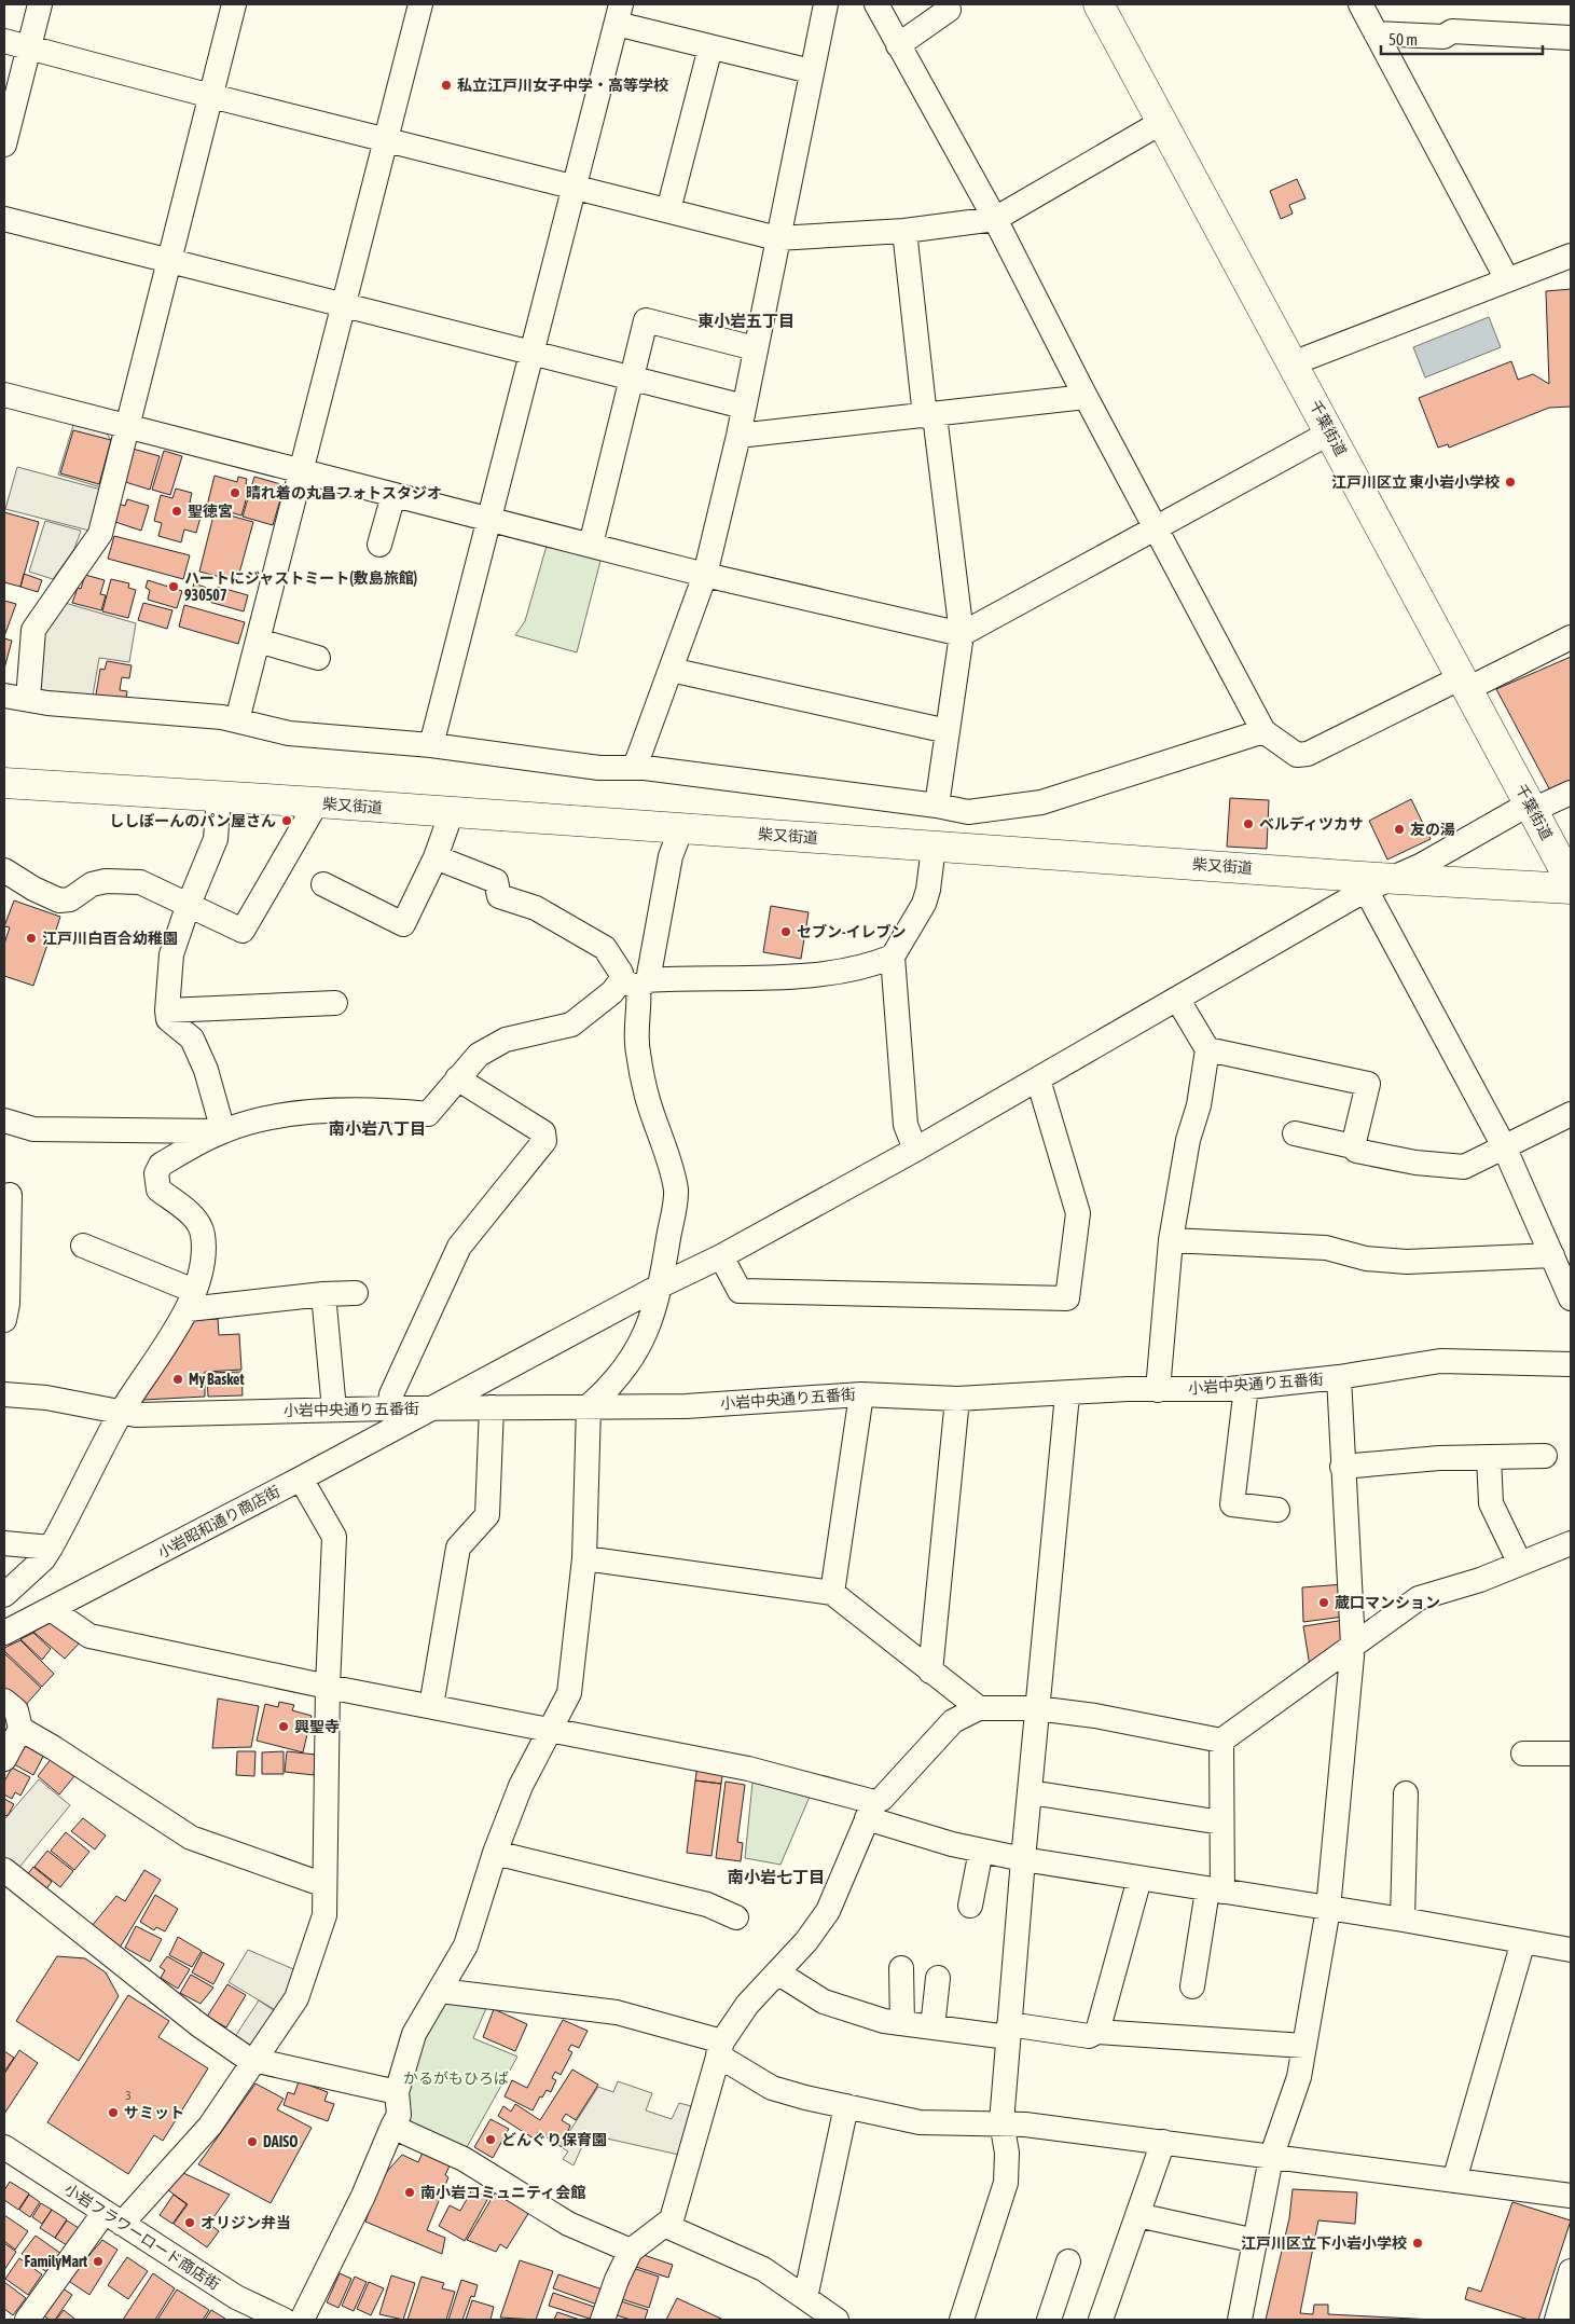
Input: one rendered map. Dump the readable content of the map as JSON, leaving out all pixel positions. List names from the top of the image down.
{
  "streets": {
    "main road": ["千葉街道", "柴又街道"],
    "street": ["小岩中央通り五番街", "小岩昭和通り商店街", "小岩フラワーロード商店街"]
  },
  "crossings": [
    ["千葉街道", "小岩昭和通り商店街"],
    ["柴又街道", "小岩昭和通り商店街"],
    ["小岩中央通り五番街", "小岩昭和通り商店街"]
  ],
  "districts": ["東小岩五丁目", "南小岩八丁目", "南小岩七丁目"],
  "parks": ["かるがもひろば"],
  "places": [
    "私立江戸川女子中学・高等学校",
    "江戸川区立 東小岩小学校",
    "晴れ着の丸昌フォトスタジオ",
    "聖徳宮",
    "ハートにジャストミート(敷島旅館) 930507",
    "ししぼーんのパン屋さん",
    "ベルディツカサ",
    "友の湯",
    "セブン-イレブン",
    "江戸川白百合幼稚園",
    "My Basket",
    "蔵口マンション",
    "興聖寺",
    "サミット",
    "どんぐり保育園",
    "DAISO",
    "南小岩コミュニティ会館",
    "オリジン弁当",
    "江戸川区立下小岩小学校",
    "FamilyMart"
  ],
  "house_numbers": ["3"],
  "scale_bar": "50 m"
}
